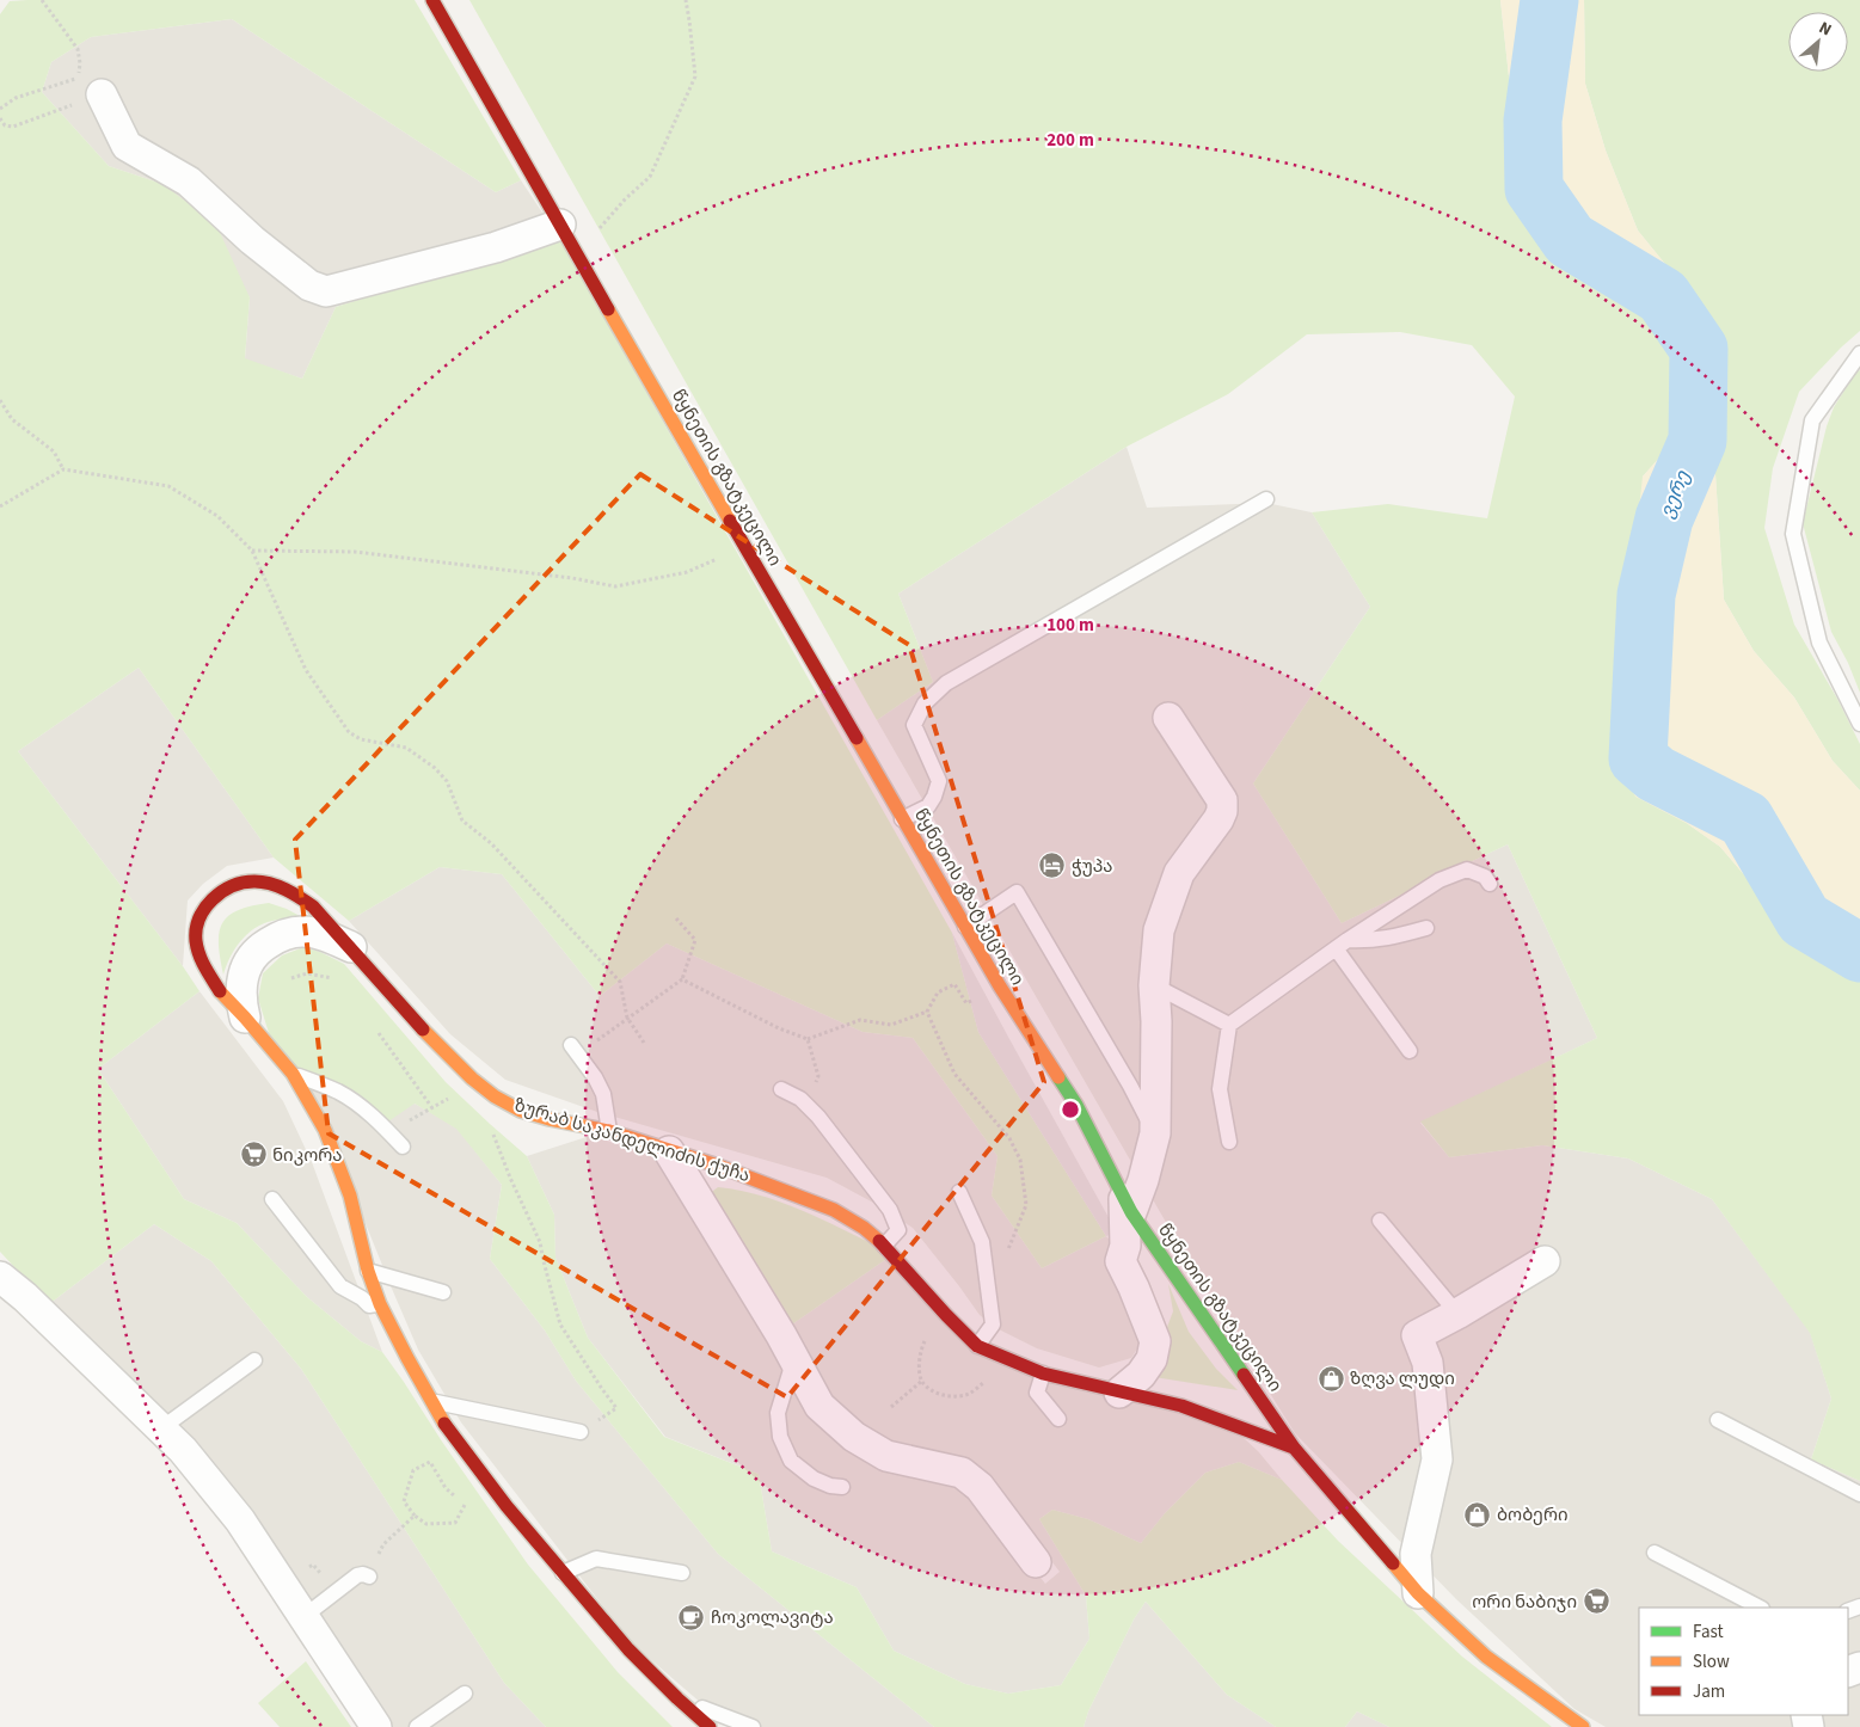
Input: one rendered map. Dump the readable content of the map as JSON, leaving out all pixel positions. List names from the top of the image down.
{
  "streets": {
    "street": ["წყნეთის გზატკეცილი", "ზურაბ საკანდელიძის ქუჩა"]
  },
  "crossings": [
    ["წყნეთის გზატკეცილი", "ზურაბ საკანდელიძის ქუჩა"]
  ],
  "water": ["ვერე"],
  "places": {
    "hotel": ["ჭუპა"],
    "supermarket": ["ნიკორა", "ორი ნაბიჯი"],
    "shop": ["ზღვა ლუდი", "ბობერი"],
    "cafe": ["ჩოკოლავიტა"]
  },
  "legend": ["Fast", "Slow", "Jam"],
  "north": "top right",
  "rings": ["200 m", "100 m"]
}
